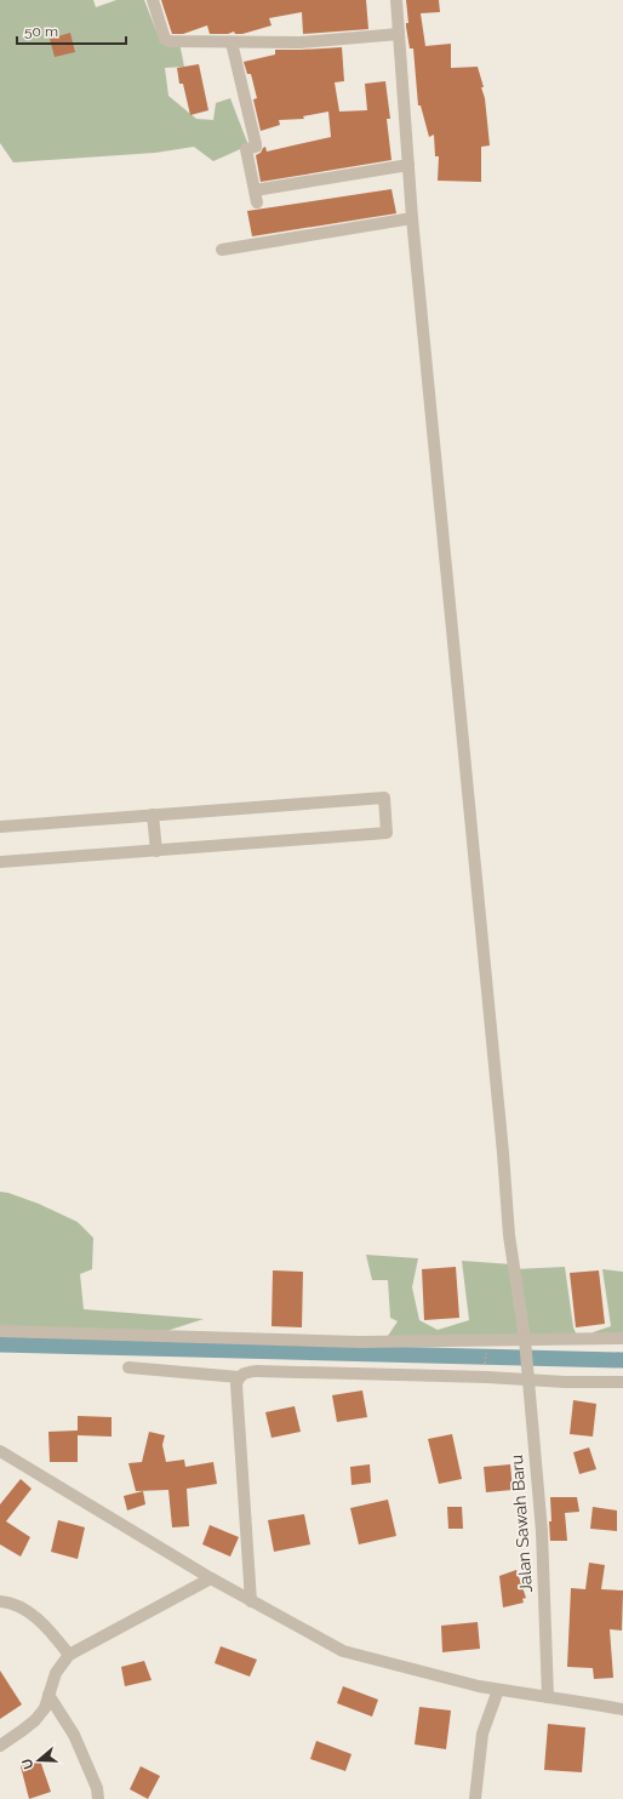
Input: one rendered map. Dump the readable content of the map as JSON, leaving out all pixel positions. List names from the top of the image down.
{
  "streets": {
    "street": ["Jalan Sawah Baru"]
  },
  "scale_bar": "50 m",
  "north": "left"
}
